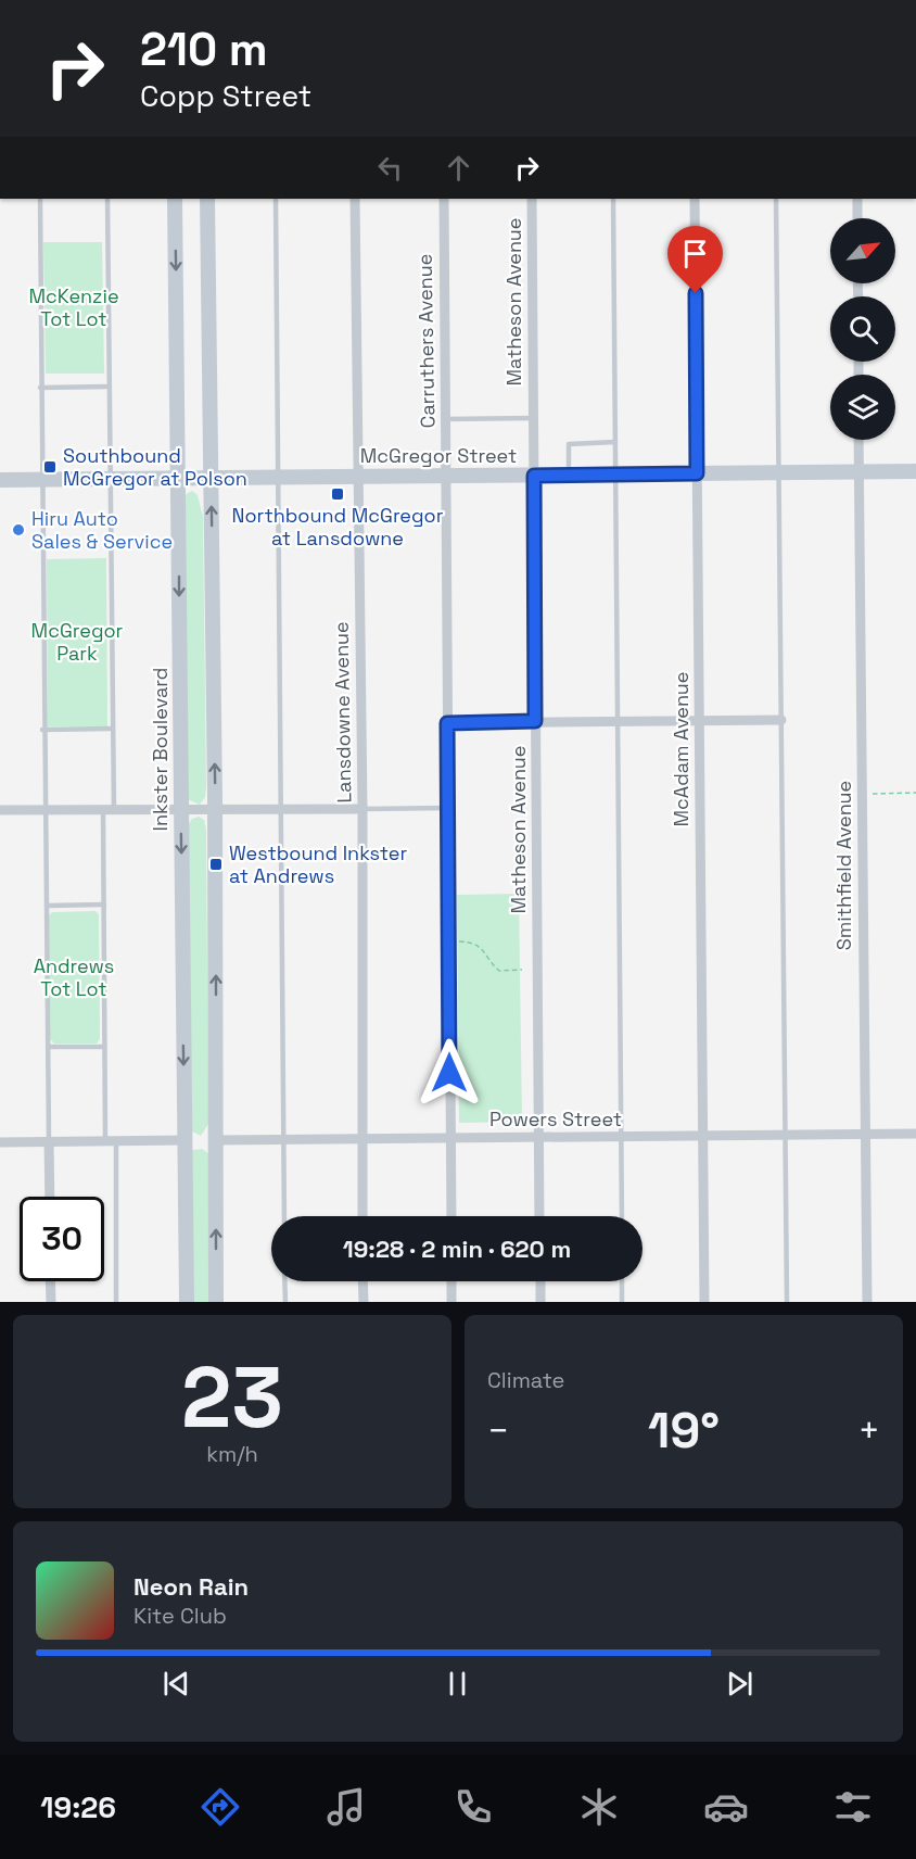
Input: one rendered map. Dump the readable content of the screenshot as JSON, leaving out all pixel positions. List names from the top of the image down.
{
  "streets": {
    "main road": ["McGregor Street", "Inkster Boulevard"],
    "street": [
      "Matheson Avenue",
      "Carruthers Avenue",
      "Lansdowne Avenue",
      "McAdam Avenue",
      "Smithfield Avenue",
      "Powers Street"
    ]
  },
  "crossings": [
    ["Matheson Avenue", "McGregor Street"],
    ["Matheson Avenue", "Powers Street"],
    ["Carruthers Avenue", "McGregor Street"],
    ["Carruthers Avenue", "Powers Street"],
    ["McGregor Street", "Lansdowne Avenue"],
    ["McGregor Street", "Inkster Boulevard"],
    ["McGregor Street", "McAdam Avenue"],
    ["McGregor Street", "Smithfield Avenue"],
    ["Lansdowne Avenue", "Powers Street"],
    ["McAdam Avenue", "Powers Street"],
    ["Smithfield Avenue", "Powers Street"]
  ],
  "parks": ["McKenzie Tot Lot", "McGregor Park", "Andrews Tot Lot"],
  "places": {
    "transit": ["Southbound McGregor at Polson", "Northbound McGregor at Lansdowne", "Westbound Inkster at Andrews"],
    "other": ["Hiru Auto Sales & Service"]
  },
  "north": "top right",
  "page": {
    "turn": ["210 m", "Copp Street"],
    "limit": "30",
    "trip": "19:28 · 2 min · 620 m",
    "tile": [
      ["23", "km/h"],
      "Climate"
    ],
    "heat": ["−", "19°", "+"],
    "song": ["Neon Rain", "Kite Club"],
    "tabs": "19:26"
  }
}
